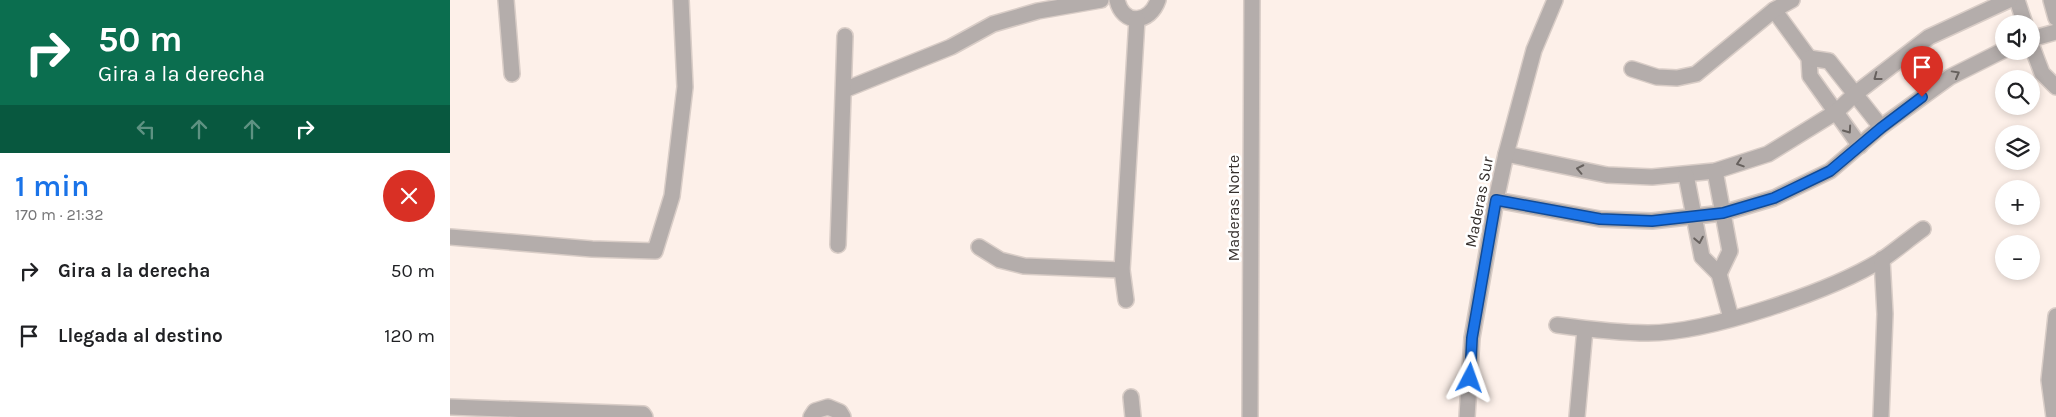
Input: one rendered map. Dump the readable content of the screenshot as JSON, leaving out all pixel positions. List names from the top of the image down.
{
  "streets": {
    "street": ["Maderas Sur", "Maderas Norte"]
  },
  "page": {
    "turn": ["50 m", "Gira a la derecha"],
    "map_buttons": ["+", "−"],
    "heading": ["1 min", "170 m · 21:32"],
    "list": [
      {
        "name": "Gira a la derecha",
        "value": "50 m"
      },
      {
        "name": "Llegada al destino",
        "value": "120 m"
      }
    ]
  }
}
